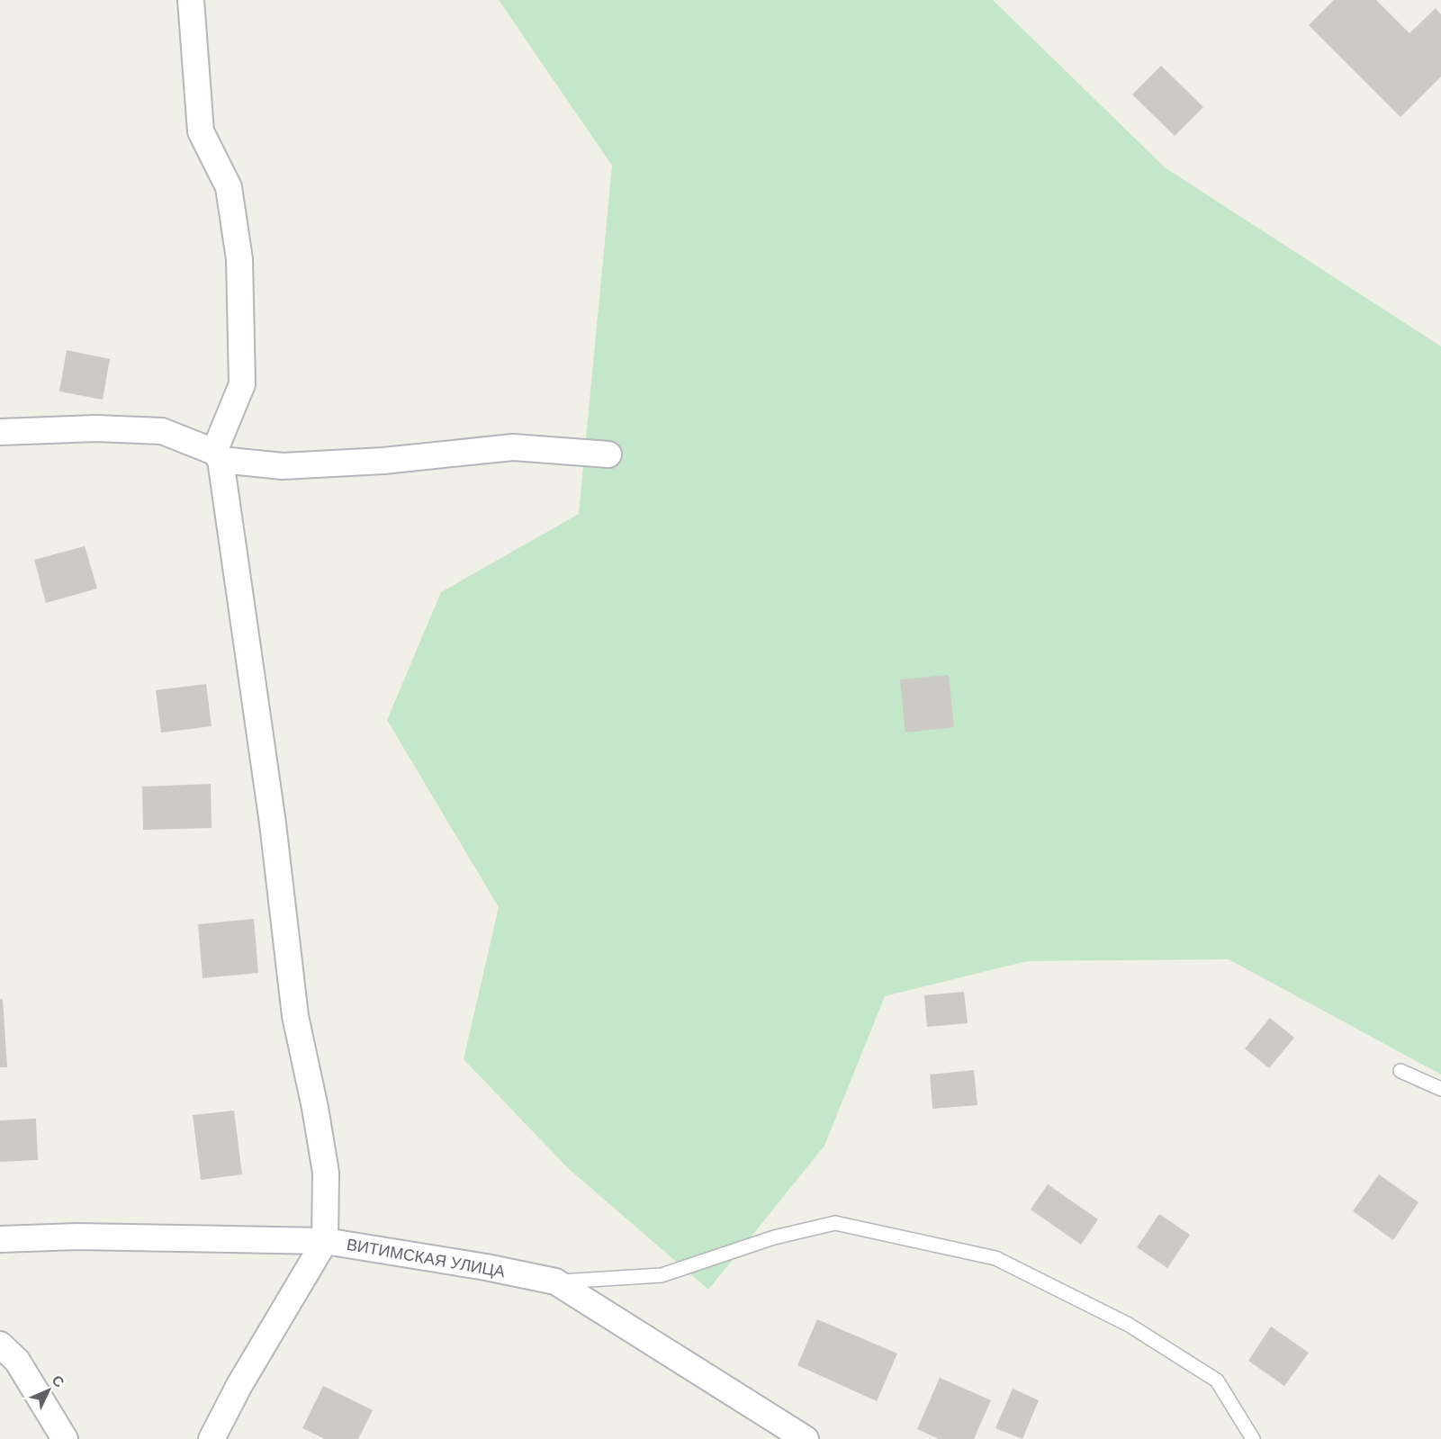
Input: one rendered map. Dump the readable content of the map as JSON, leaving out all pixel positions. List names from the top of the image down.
{
  "streets": {
    "street": ["ВИТИМСКАЯ УЛИЦА"]
  },
  "north": "top right"
}
